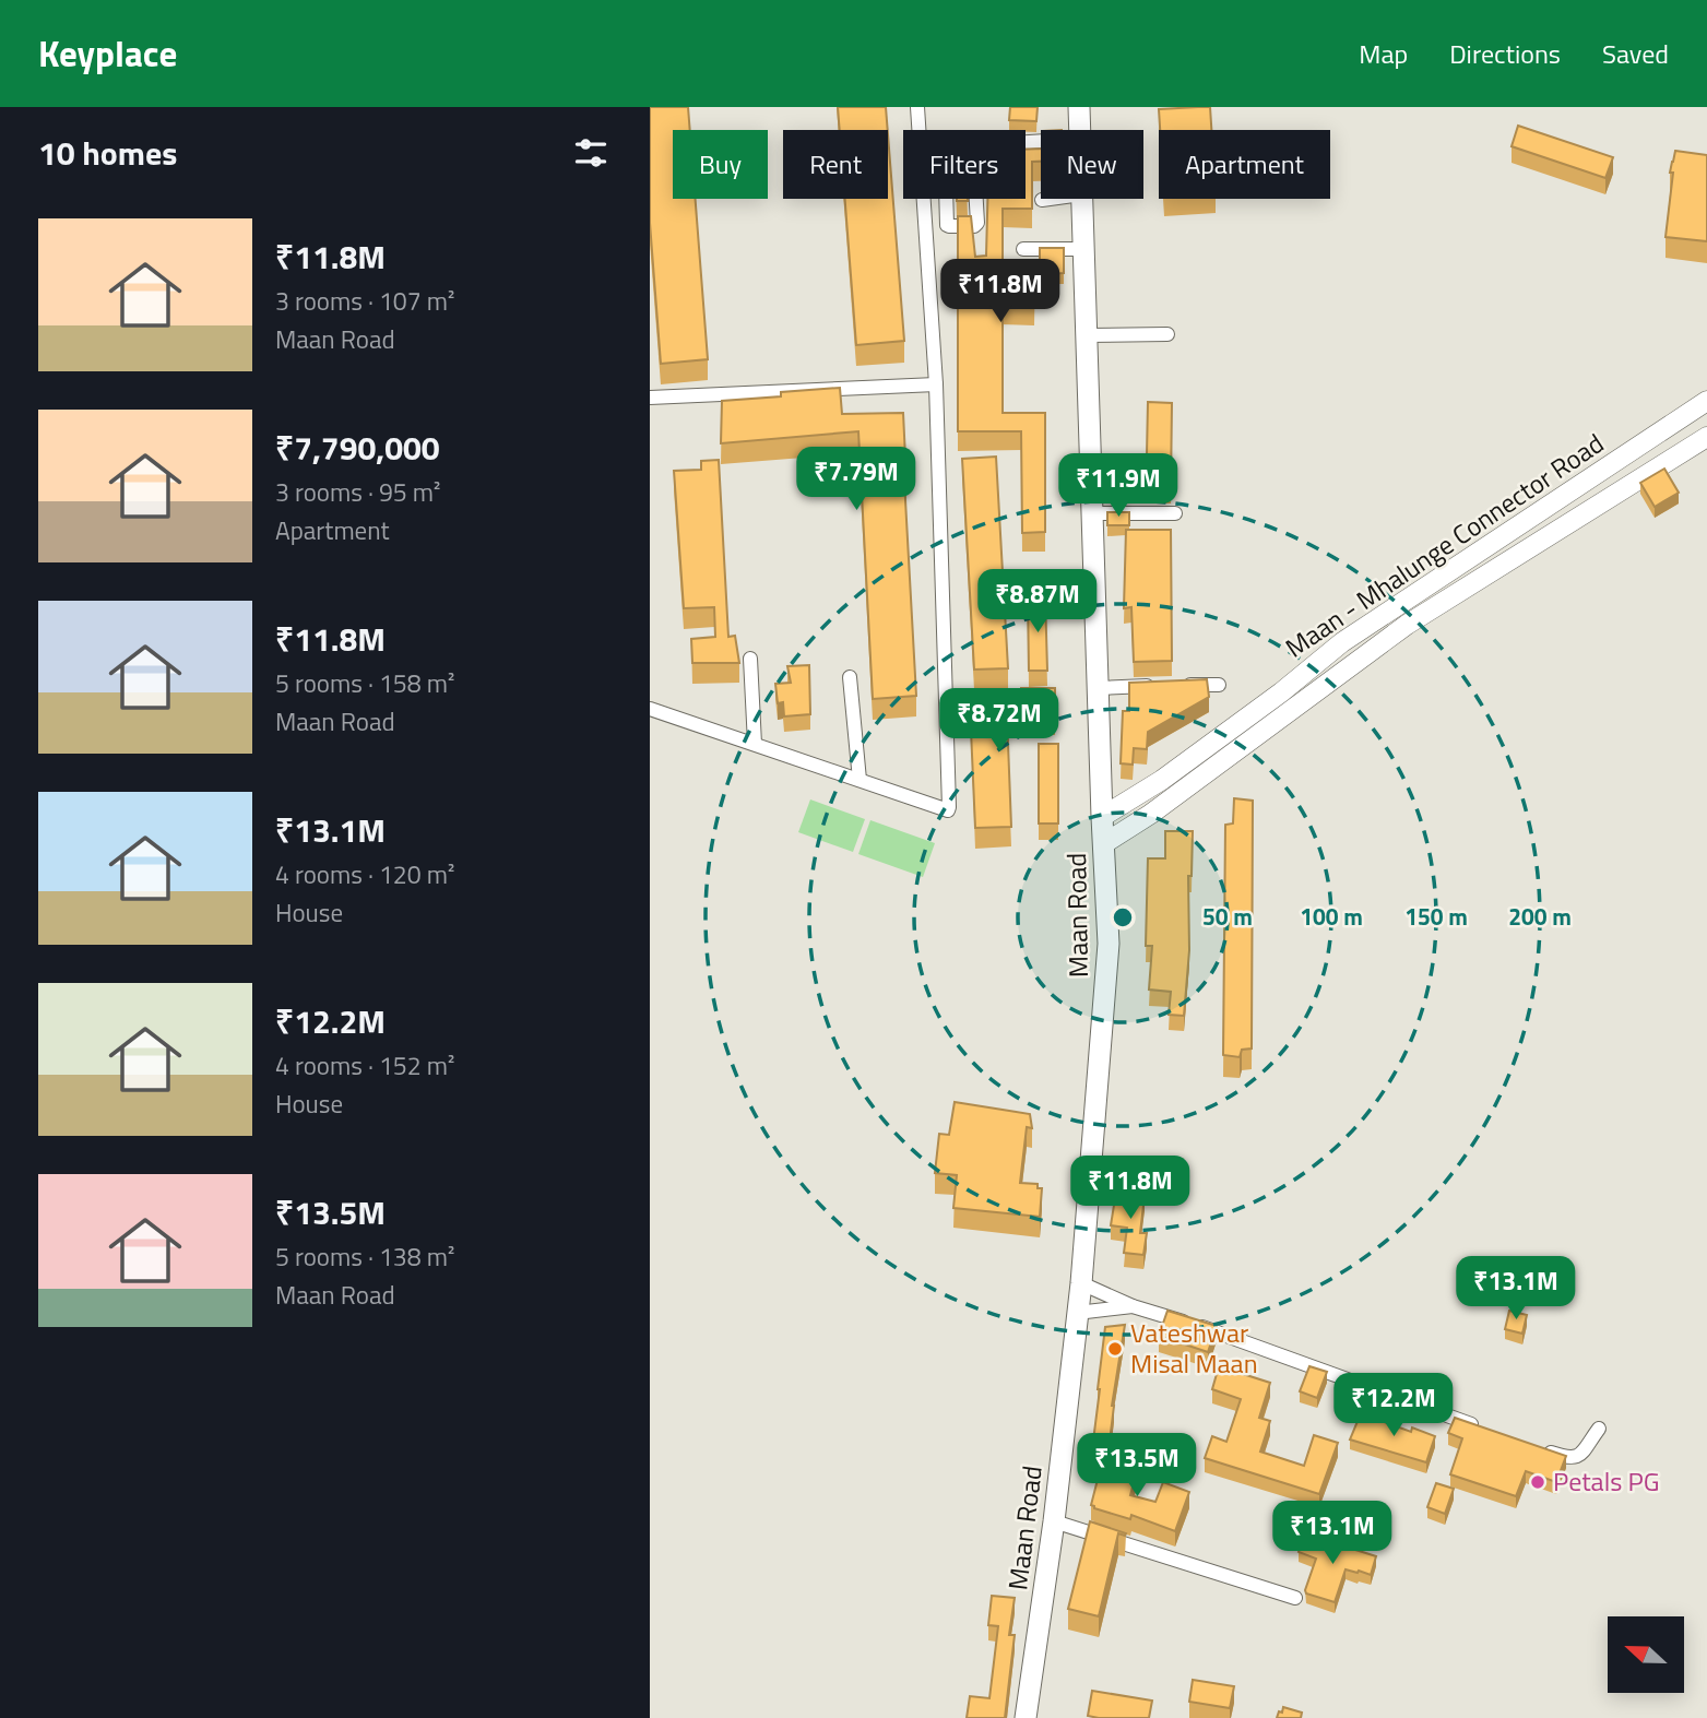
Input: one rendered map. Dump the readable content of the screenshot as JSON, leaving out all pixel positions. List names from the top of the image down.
{
  "streets": {
    "main road": ["Maan - Mhalunge Connector Road", "Maan Road"]
  },
  "crossings": [
    ["Maan - Mhalunge Connector Road", "Maan Road"]
  ],
  "places": ["Vateshwar Misal Maan", "Petals PG"],
  "north": "left",
  "page": {
    "header": "Keyplace",
    "nav": ["Map", "Directions", "Saved"],
    "heading": "10 homes",
    "chip": [
      "Buy",
      "Rent",
      "Filters",
      "New",
      "Apartment"
    ],
    "list": [
      {
        "name": "₹11.8M",
        "note": "3 rooms · 107 m² · Maan Road"
      },
      {
        "name": "₹7,790,000",
        "note": "3 rooms · 95 m² · Apartment"
      },
      {
        "name": "₹11.8M",
        "note": "5 rooms · 158 m² · Maan Road"
      },
      {
        "name": "₹13.1M",
        "note": "4 rooms · 120 m² · House"
      },
      {
        "name": "₹12.2M",
        "note": "4 rooms · 152 m² · House"
      },
      {
        "name": "₹13.5M",
        "note": "5 rooms · 138 m² · Maan Road"
      }
    ],
    "price": [
      "₹11.8M",
      "₹7.79M",
      "₹11.9M",
      "₹8.87M",
      "₹8.72M",
      "₹11.8M",
      "₹13.1M",
      "₹12.2M",
      "₹13.5M",
      "₹13.1M"
    ]
  },
  "rings": [
    "50 m",
    "100 m",
    "150 m",
    "200 m"
  ]
}
